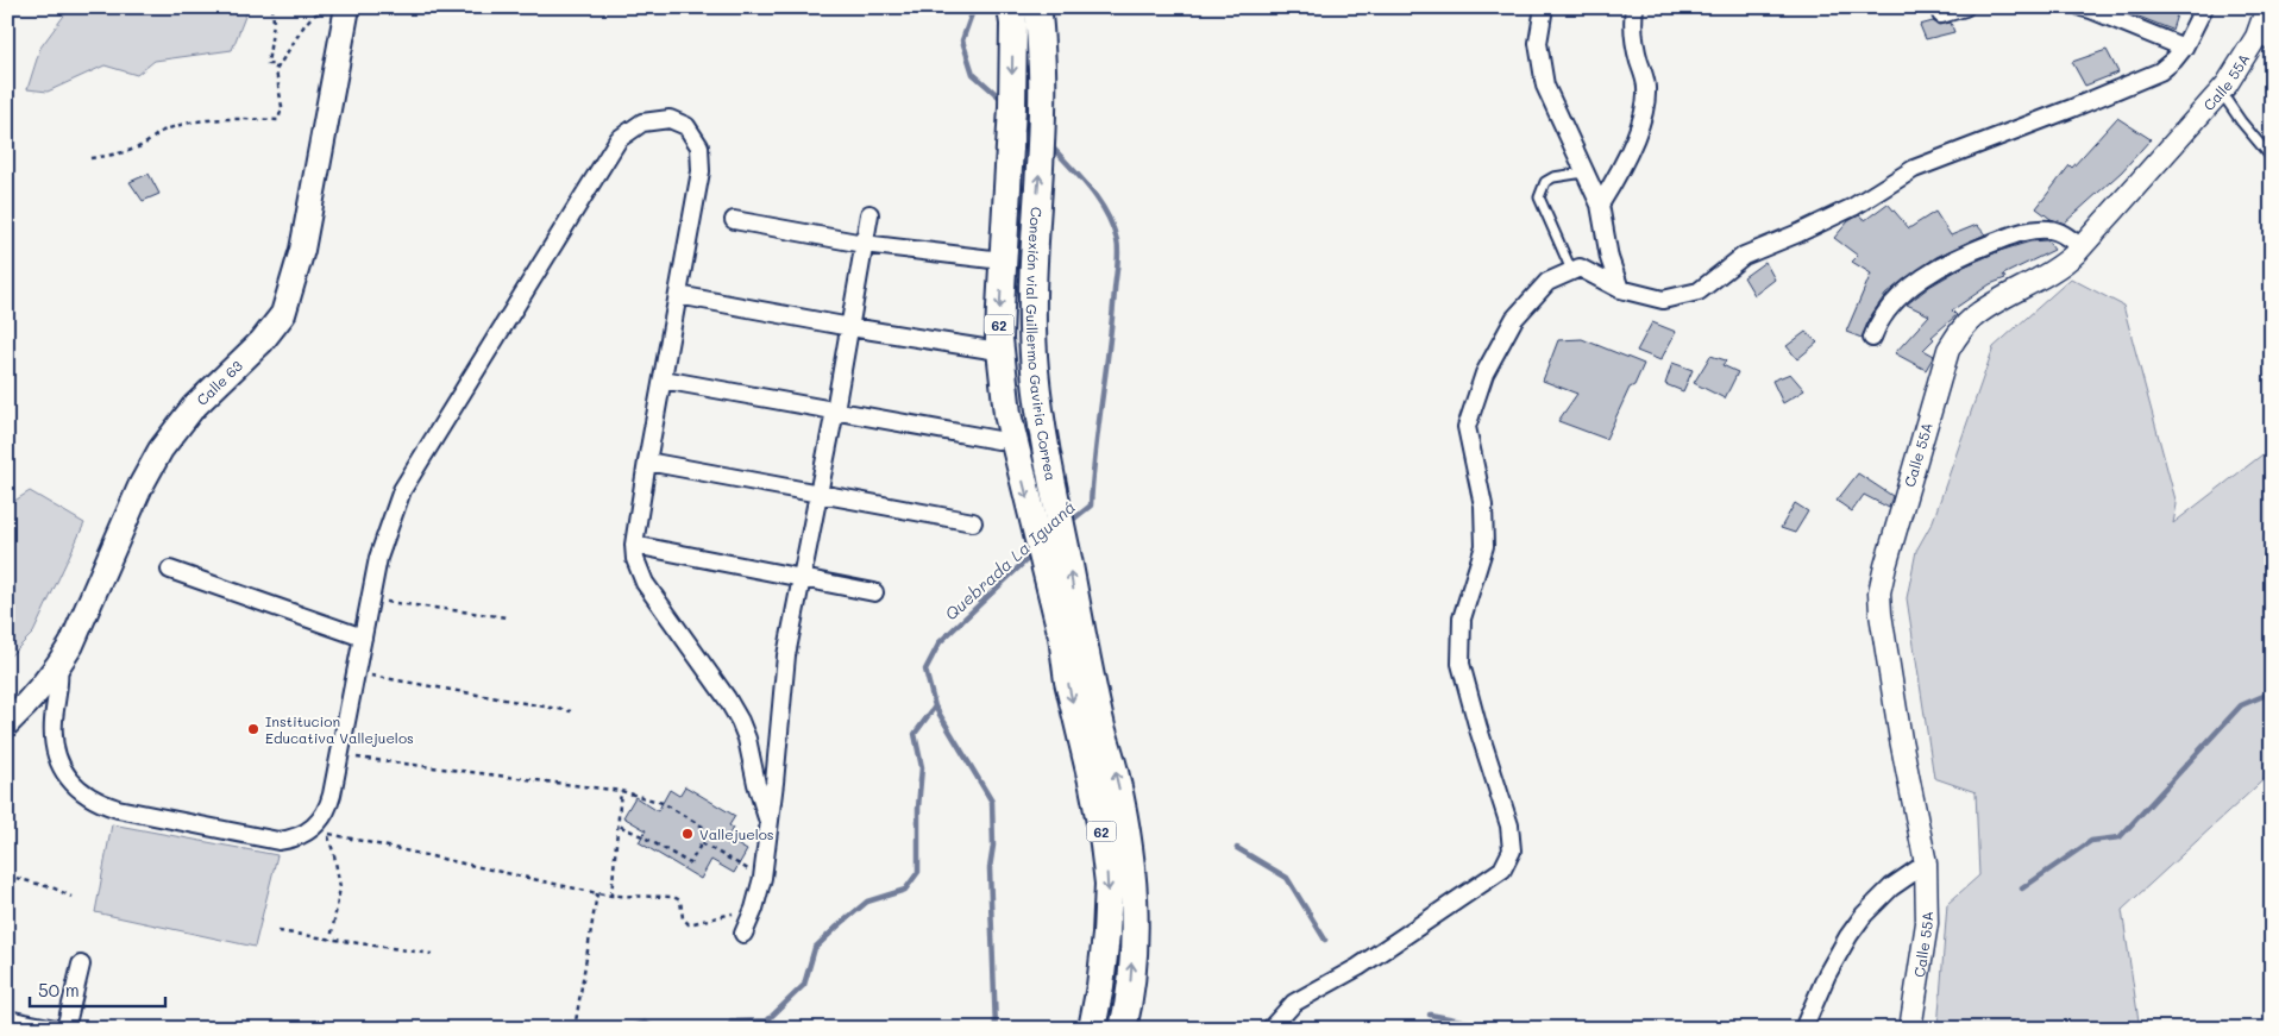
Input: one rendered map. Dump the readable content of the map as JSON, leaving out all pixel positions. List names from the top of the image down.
{
  "streets": {
    "highway": ["62", "Conexión vial Guillermo Gaviria Correa"],
    "main road": ["Calle 63"],
    "street": ["Calle 55A"]
  },
  "water": ["Quebrada La Iguaná"],
  "places": ["Institucion Educativa Vallejuelos", "Vallejuelos"],
  "scale_bar": "50 m"
}
